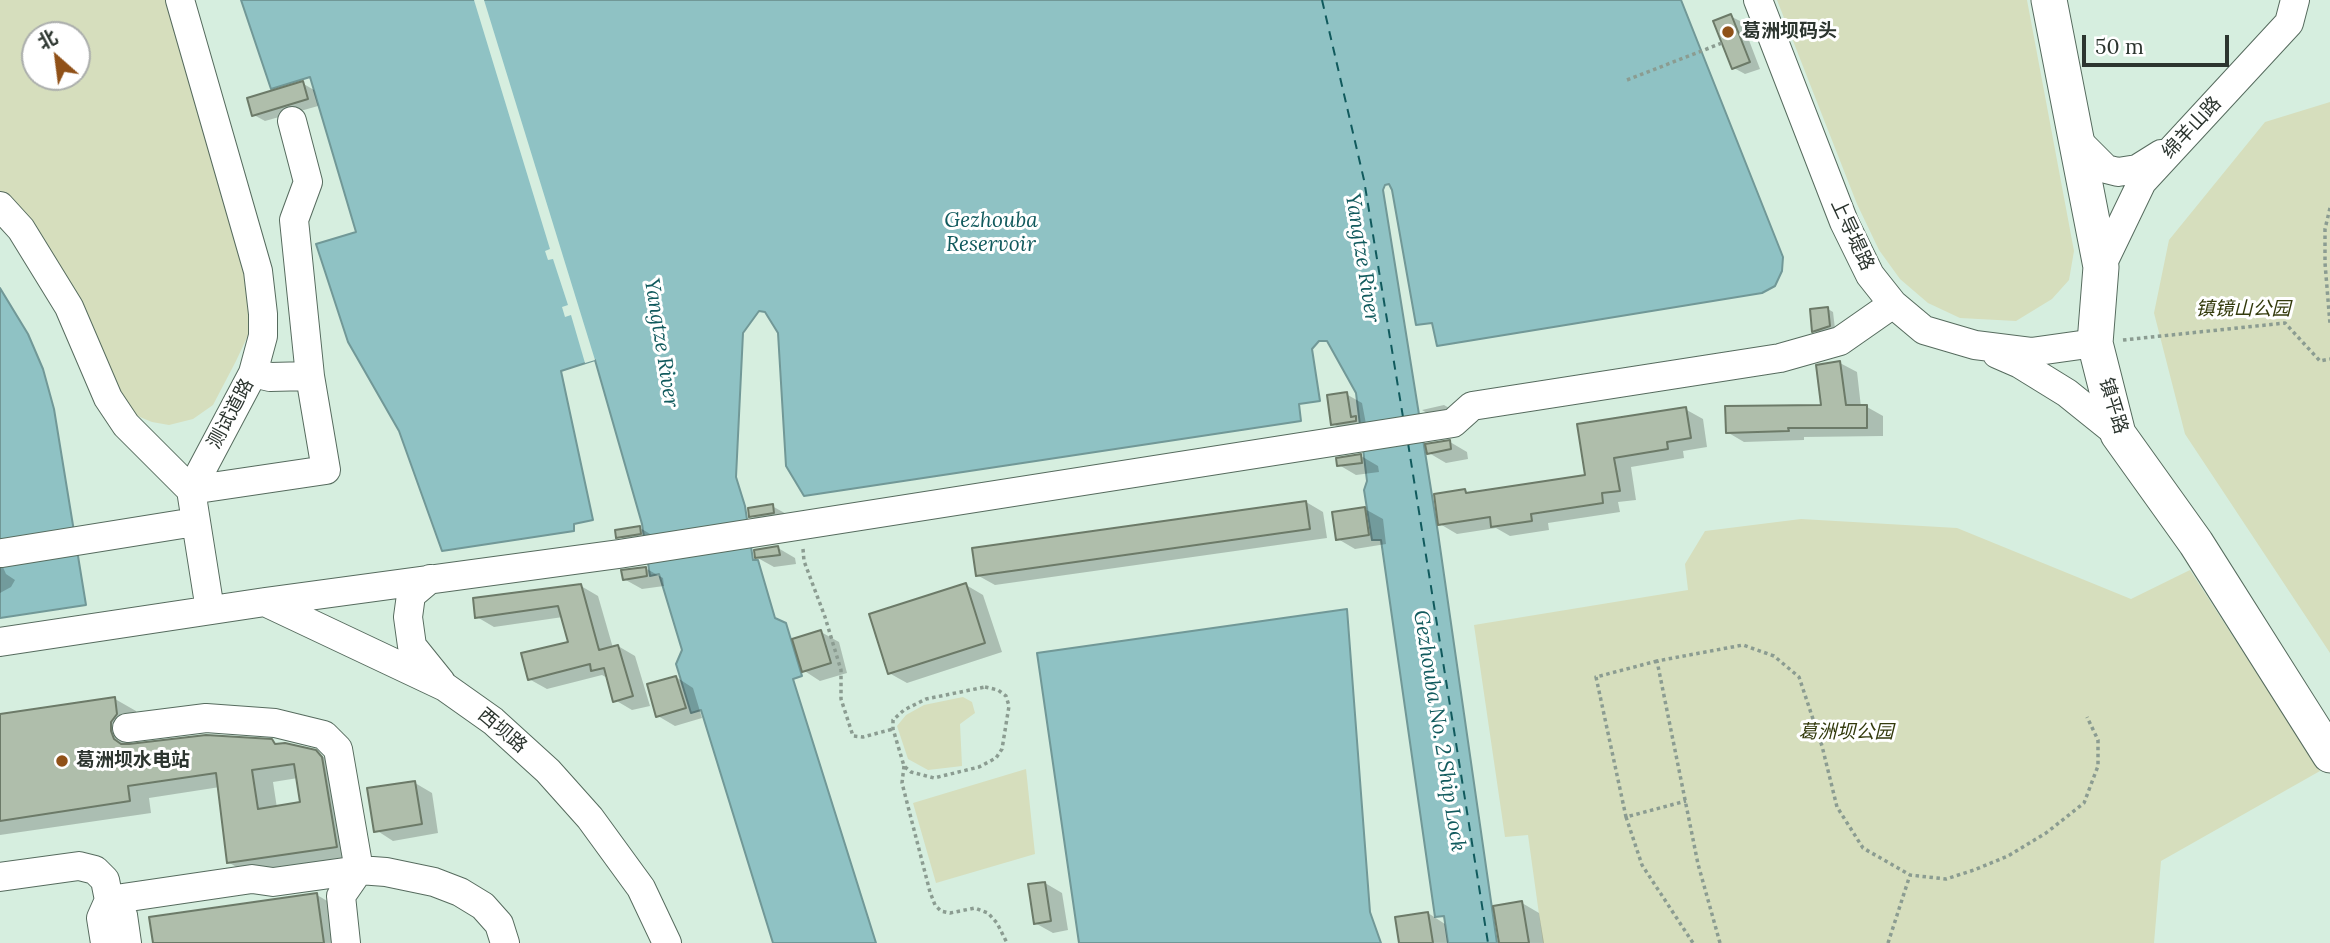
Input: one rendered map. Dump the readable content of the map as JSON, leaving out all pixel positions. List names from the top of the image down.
{
  "streets": {
    "main road": ["镇平路"],
    "street": [
      "绵羊山路",
      "上导堤路",
      "测试道路",
      "西坝路"
    ]
  },
  "crossings": [
    ["绵羊山路", "镇平路"],
    ["上导堤路", "镇平路"]
  ],
  "water": ["Gezhouba Reservoir", "Yangtze River", "Gezhouba No. 2 Ship Lock"],
  "parks": ["镇镜山公园", "葛洲坝公园"],
  "places": ["葛洲坝码头", "葛洲坝水电站"],
  "scale_bar": "50 m",
  "north": "top left"
}
